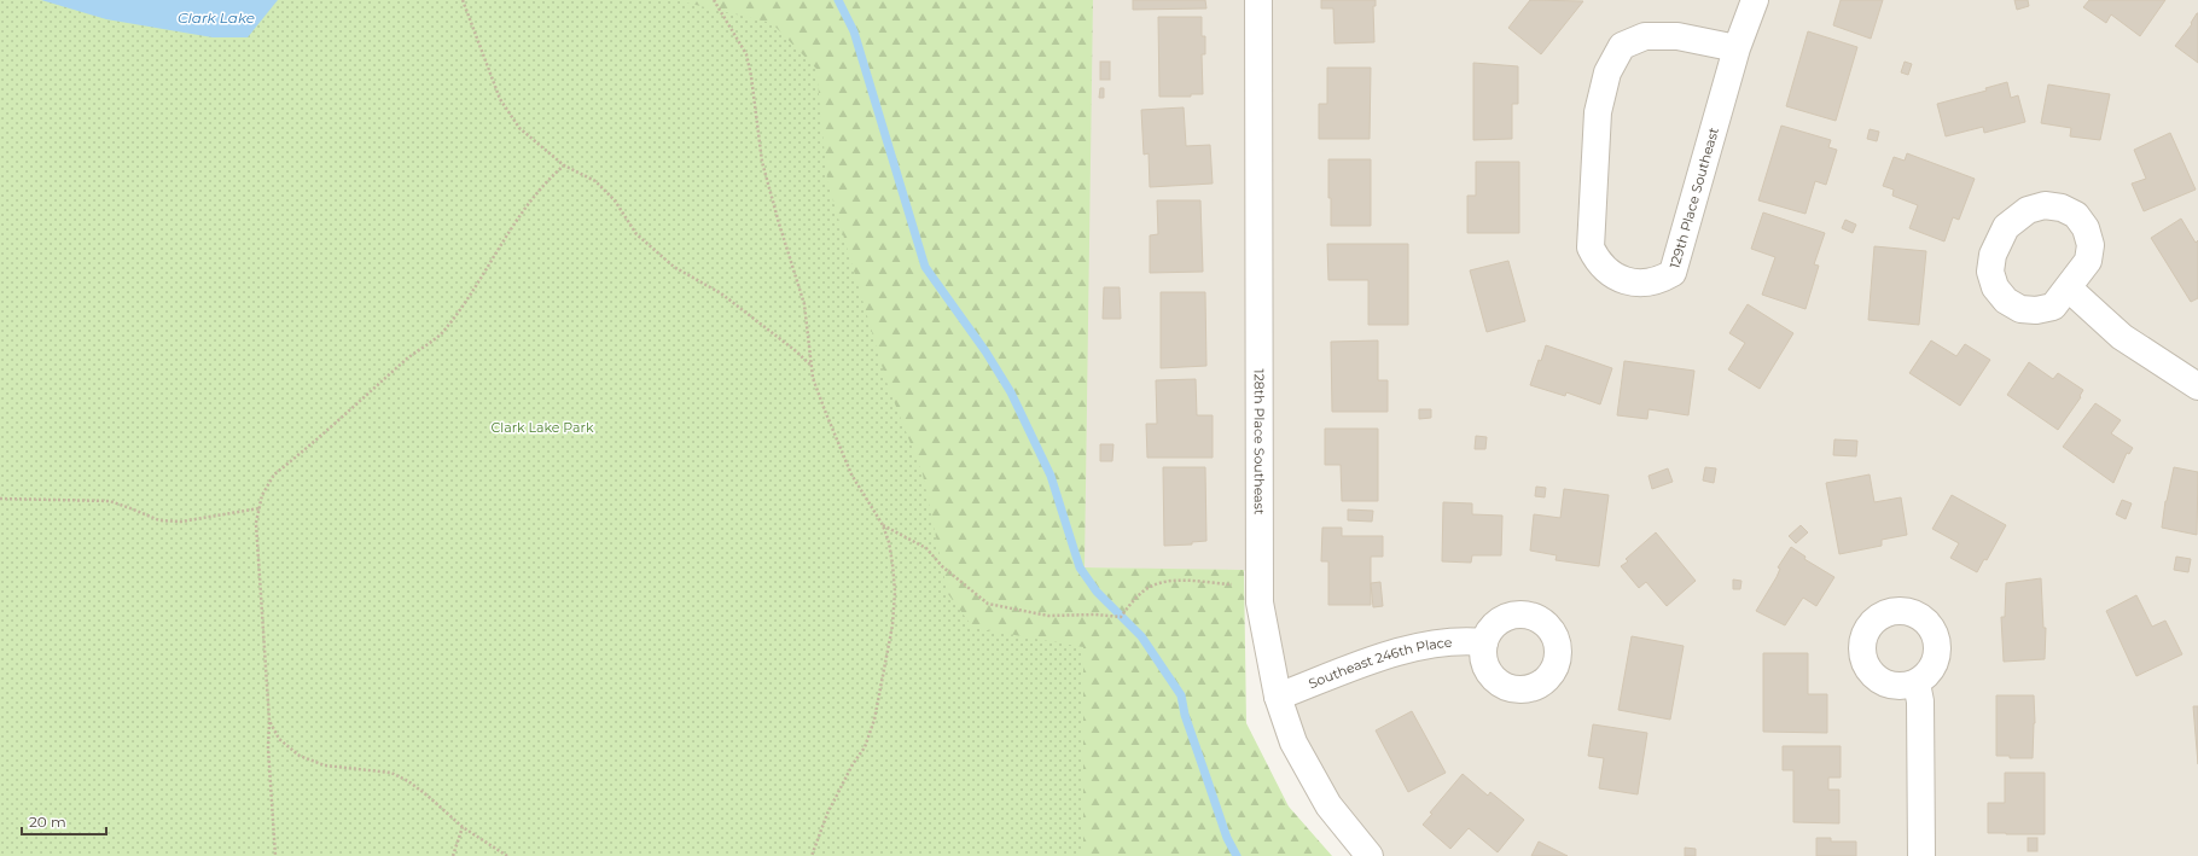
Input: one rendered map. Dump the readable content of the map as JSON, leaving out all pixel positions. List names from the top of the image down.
{
  "streets": {
    "street": ["129th Place Southeast", "128th Place Southeast", "Southeast 246th Place"]
  },
  "crossings": [
    ["128th Place Southeast", "Southeast 246th Place"]
  ],
  "water": ["Clark Lake"],
  "parks": ["Clark Lake Park"],
  "scale_bar": "20 m"
}
